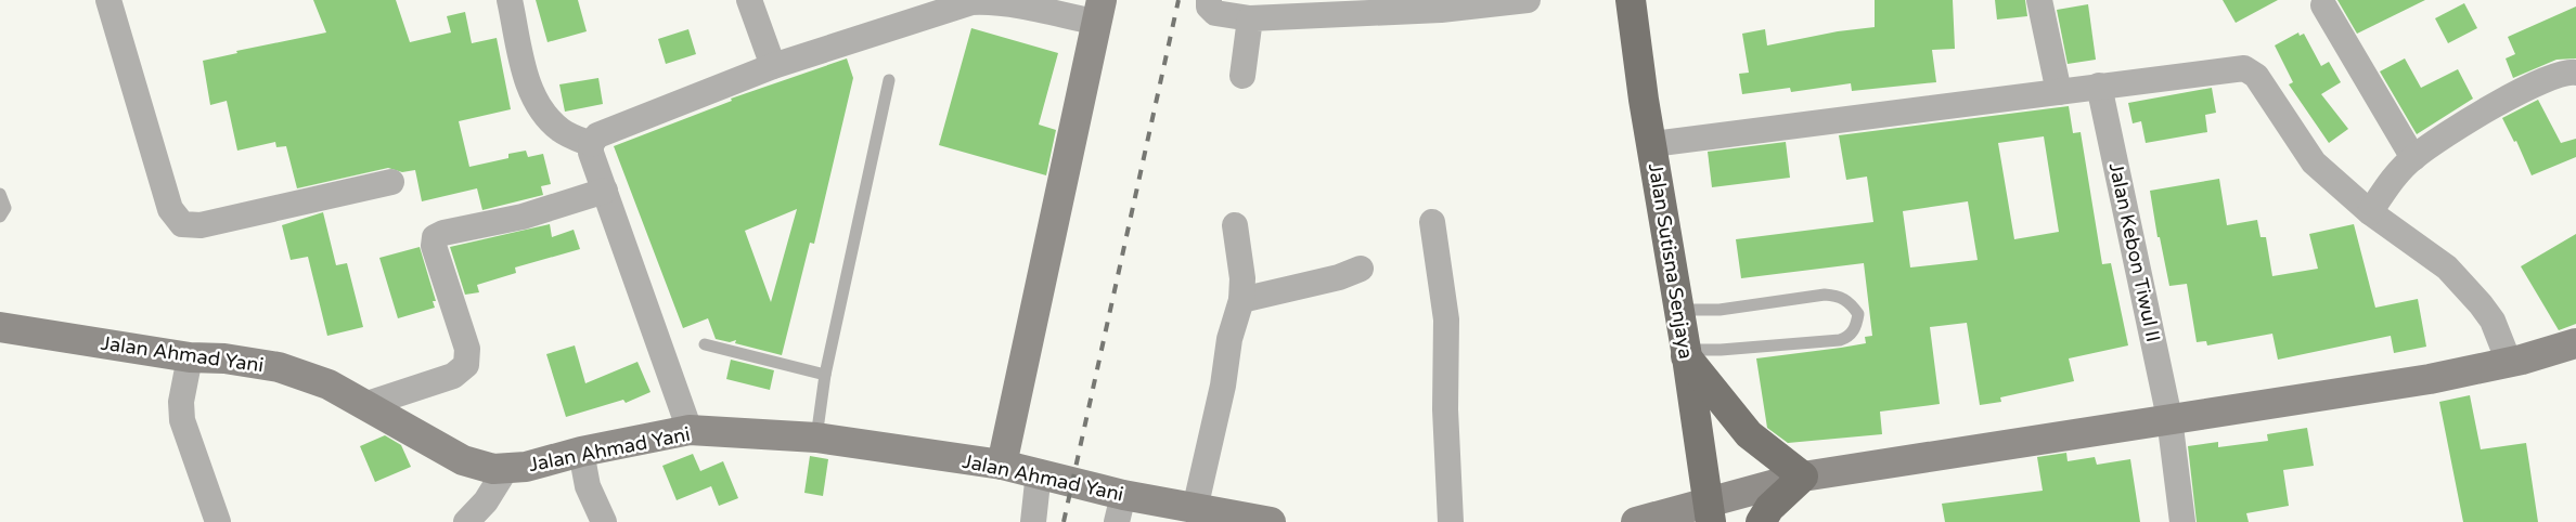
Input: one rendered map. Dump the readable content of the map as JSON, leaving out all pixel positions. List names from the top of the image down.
{
  "streets": {
    "main road": ["Jalan Sutisna Senjaya"],
    "street": ["Jalan Kebon Tiwul II", "Jalan Ahmad Yani"]
  }
}
